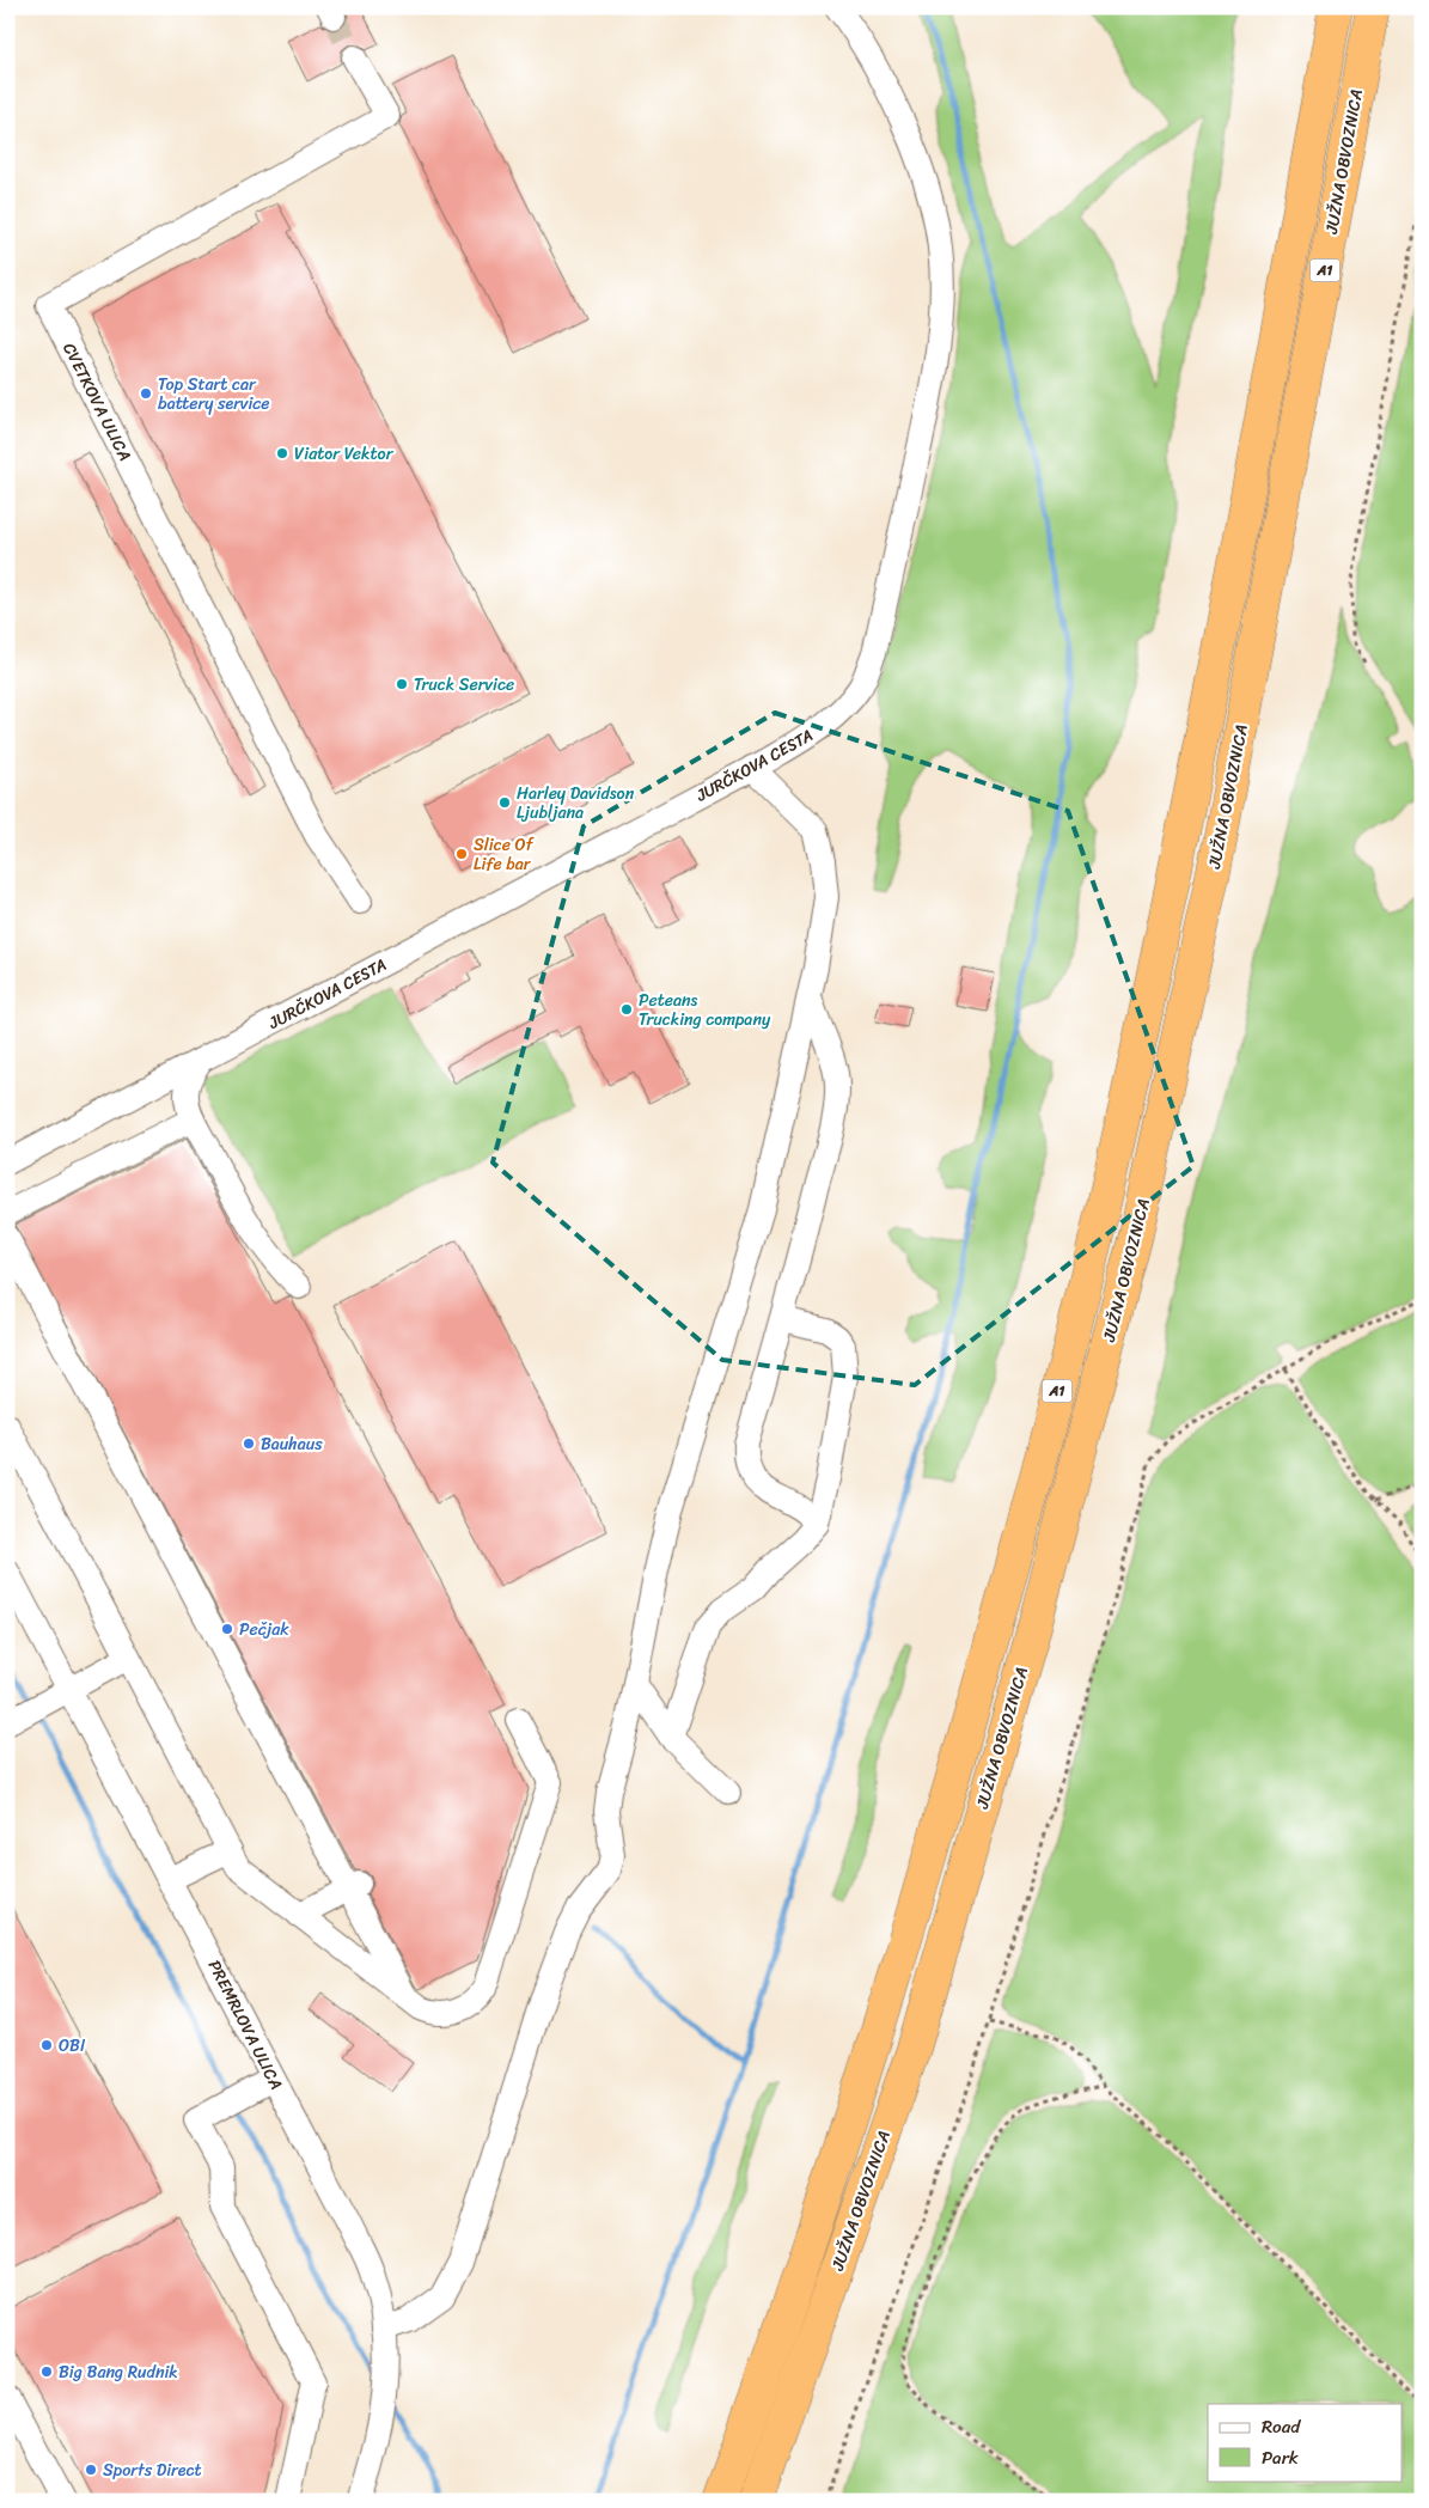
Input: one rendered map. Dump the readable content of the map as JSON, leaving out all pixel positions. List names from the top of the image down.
{
  "streets": {
    "highway": ["JUŽNA OBVOZNICA", "A1"],
    "street": ["CVETKOVA ULICA", "JURČKOVA CESTA", "PREMRLOVA ULICA"]
  },
  "places": [
    "Top Start car battery service",
    "Viator Vektor",
    "Truck Service",
    "Harley Davidson Ljubljana",
    "Slice Of Life bar",
    "Peteans Trucking company",
    "Bauhaus",
    "Pečjak",
    "OBI",
    "Big Bang Rudnik",
    "Sports Direct"
  ],
  "legend": ["Road", "Park"]
}
